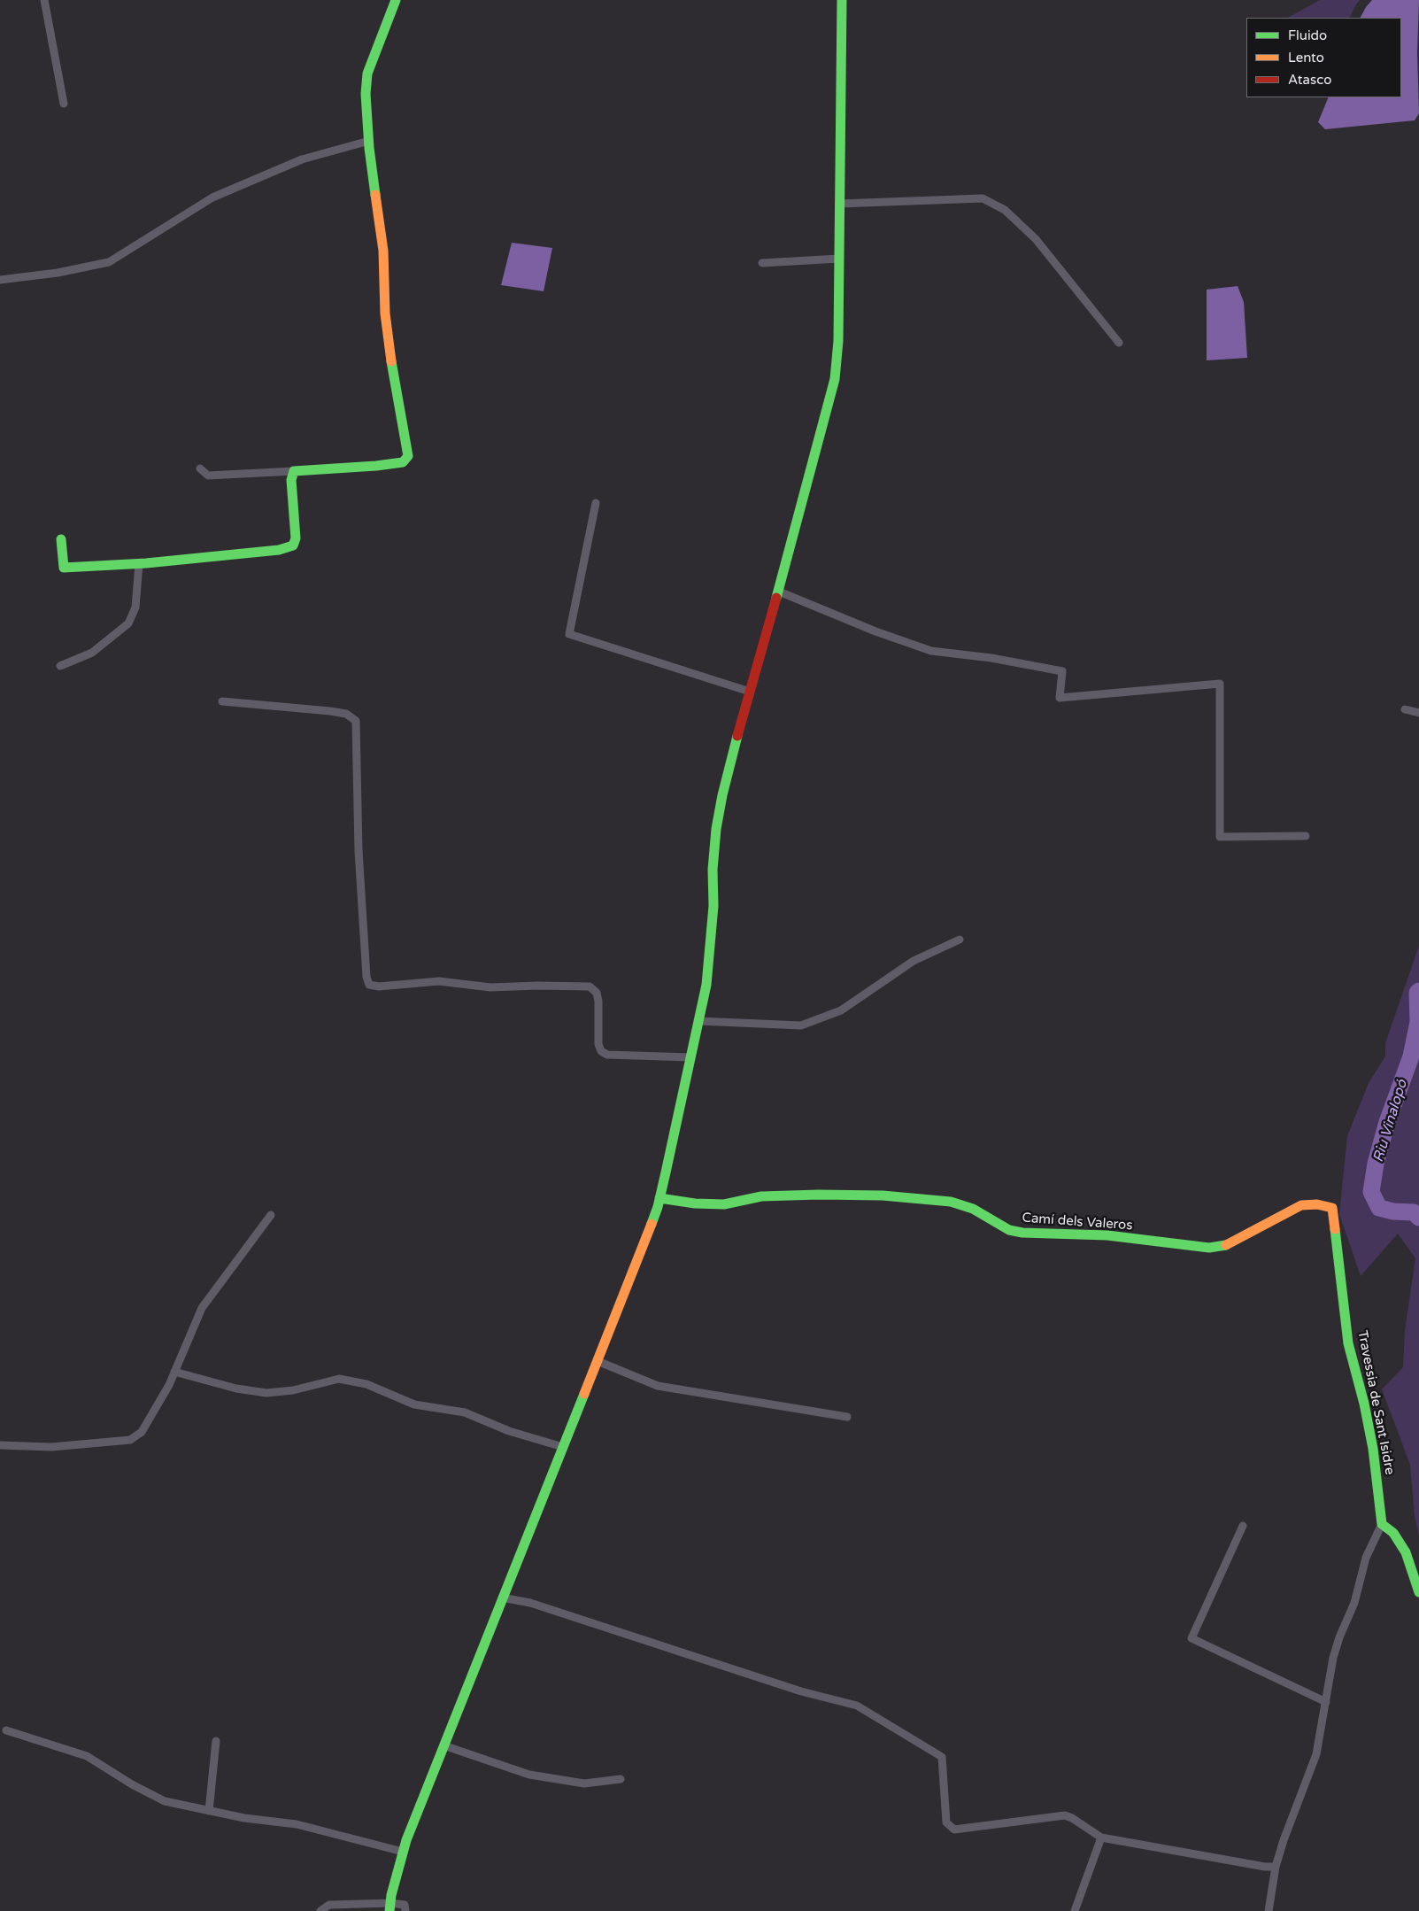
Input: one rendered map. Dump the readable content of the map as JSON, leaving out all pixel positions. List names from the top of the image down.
{
  "streets": {
    "street": ["Camí dels Valeros", "Travessia de Sant Isidre"]
  },
  "crossings": [
    ["Camí dels Valeros", "Travessia de Sant Isidre"]
  ],
  "water": ["Riu Vinalopó"],
  "legend": ["Fluido", "Lento", "Atasco"]
}
